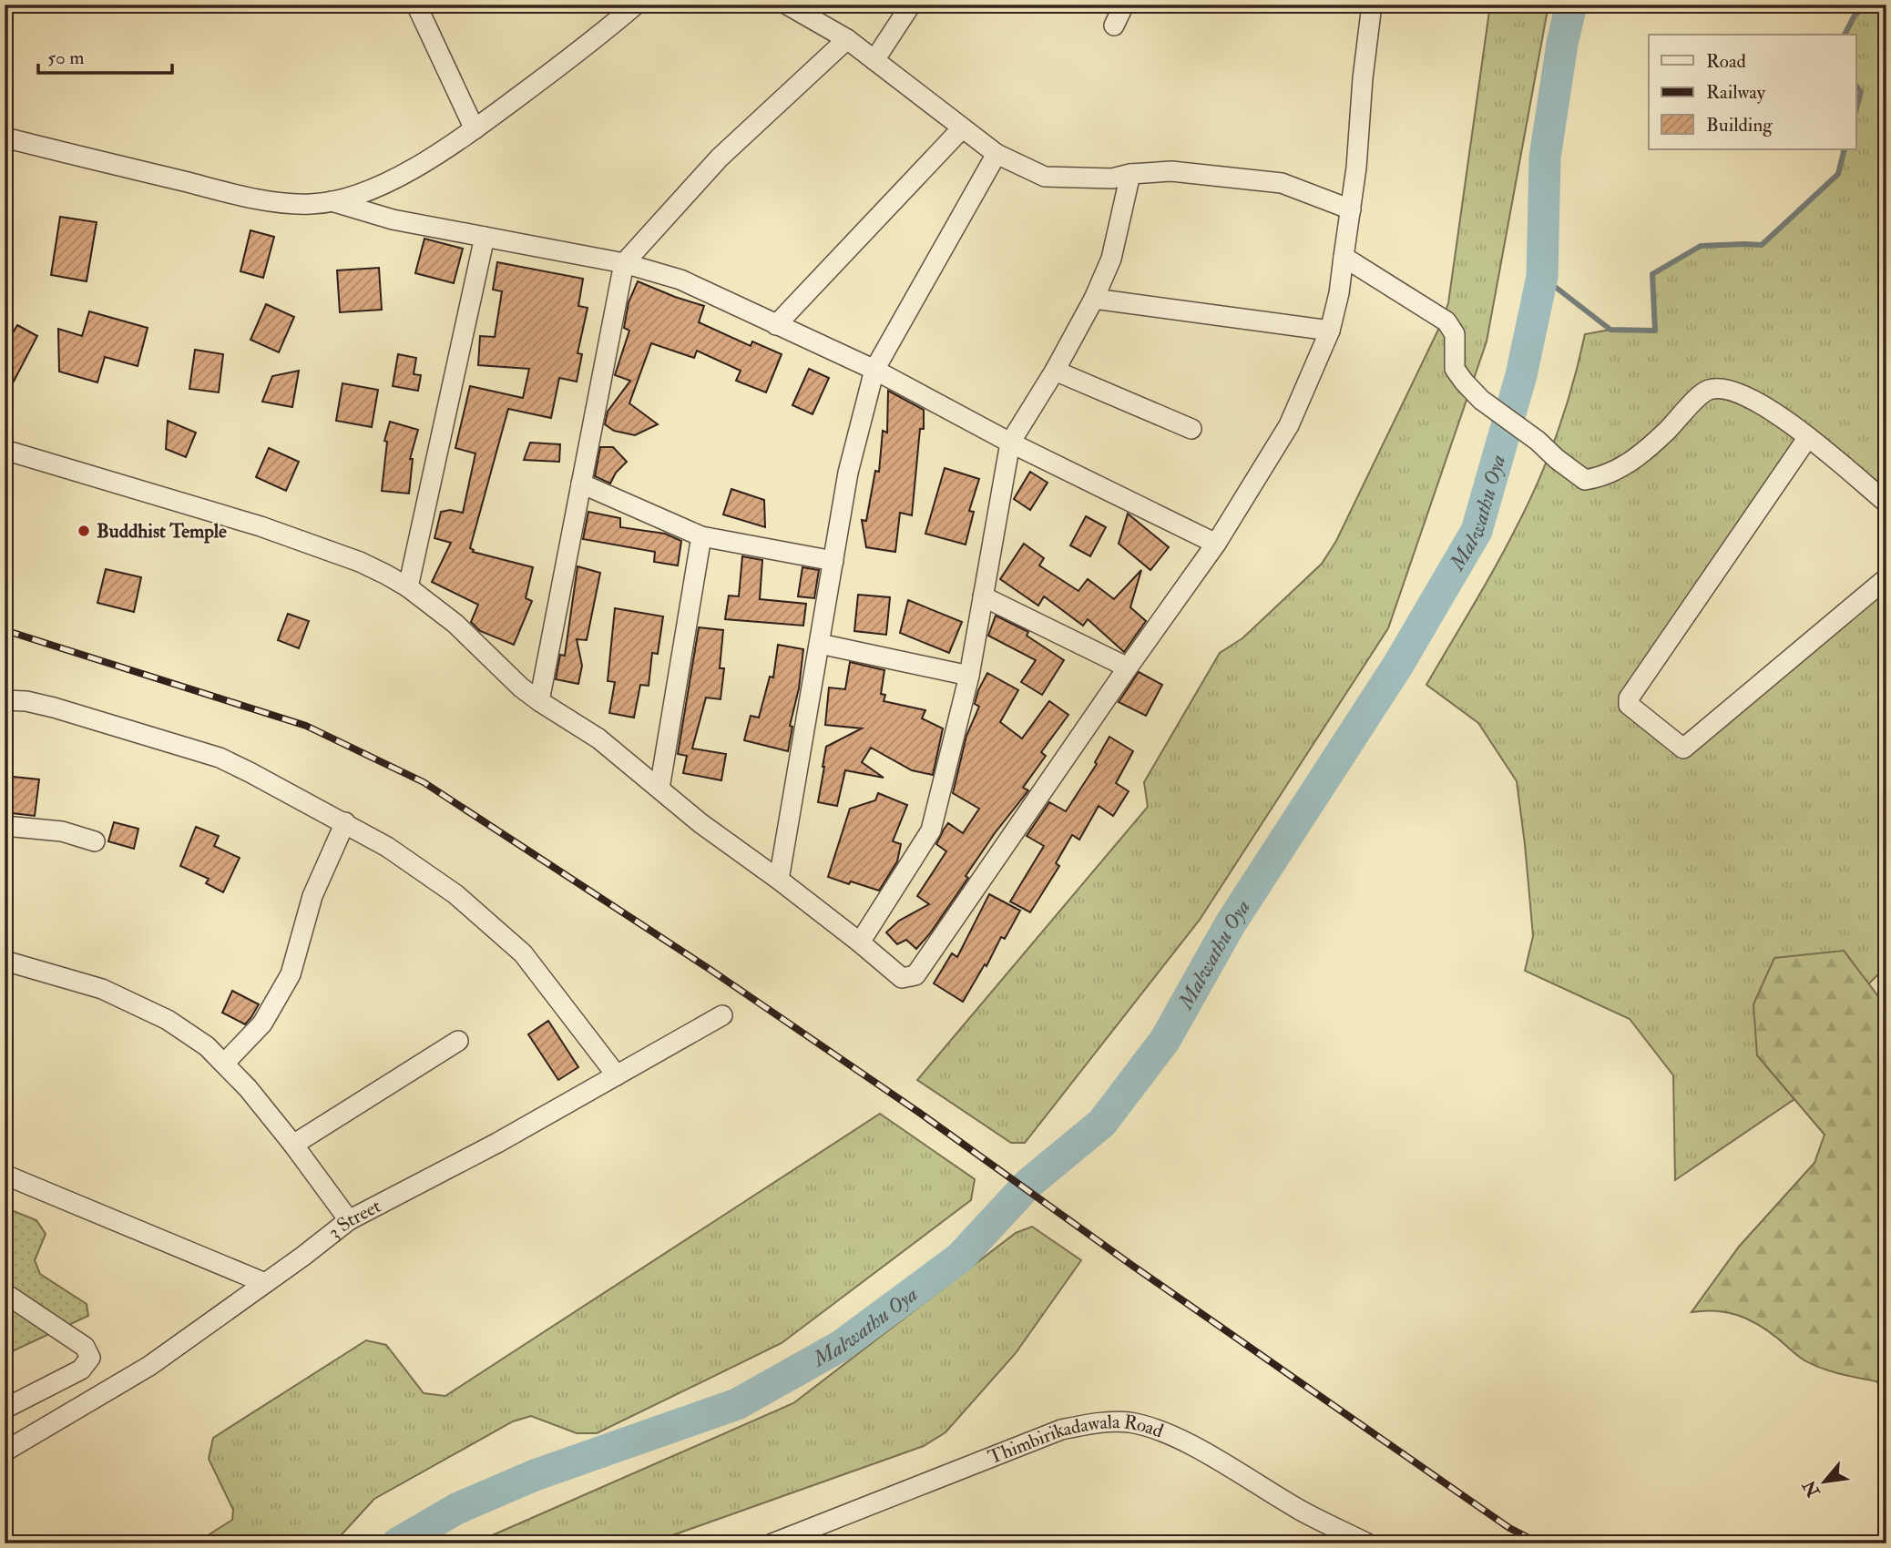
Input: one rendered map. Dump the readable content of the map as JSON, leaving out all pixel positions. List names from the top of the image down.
{
  "streets": {
    "street": ["3 Street", "Thimbirikadawala Road"]
  },
  "water": ["Malwathu Oya"],
  "places": ["Buddhist Temple"],
  "legend": ["Road", "Railway", "Building"],
  "scale_bar": "50 m",
  "north": "bottom left"
}
